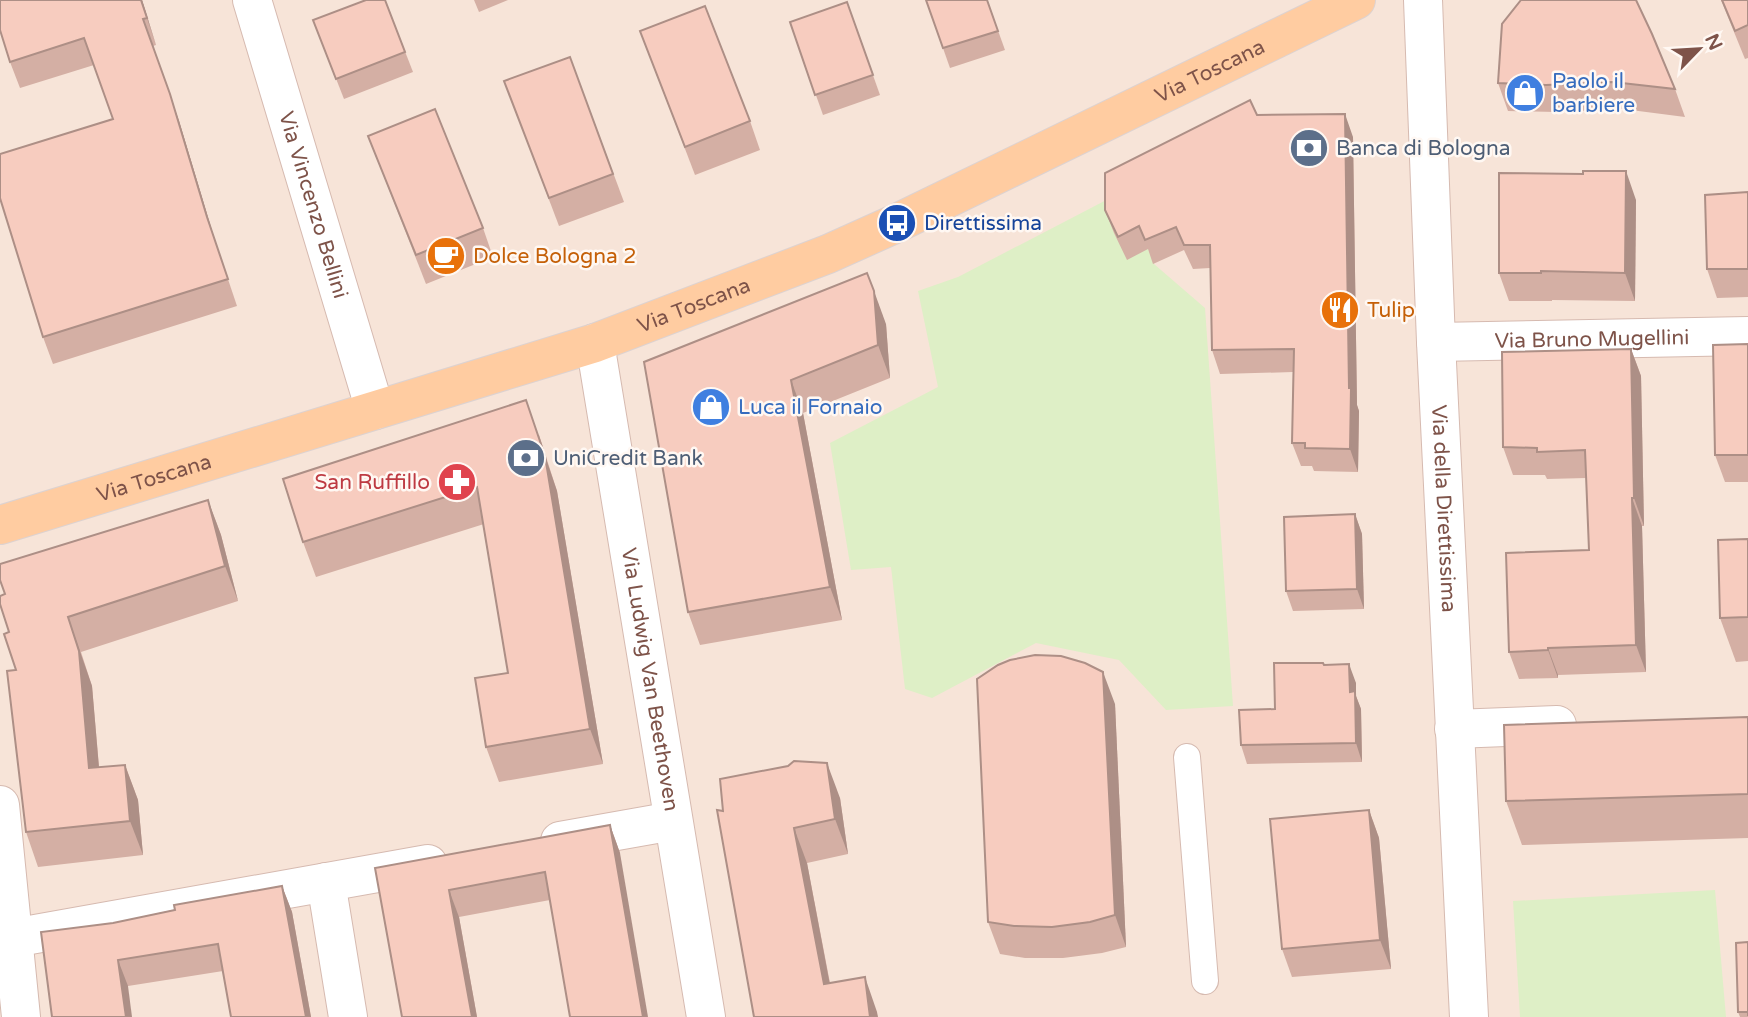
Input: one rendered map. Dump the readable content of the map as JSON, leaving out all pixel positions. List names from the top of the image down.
{
  "streets": {
    "main road": ["Via Toscana"],
    "street": [
      "Via Vincenzo Bellini",
      "Via Bruno Mugellini",
      "Via della Direttissima",
      "Via Ludwig Van Beethoven"
    ]
  },
  "crossings": [
    ["Via Toscana", "Via Vincenzo Bellini"],
    ["Via Toscana", "Via Ludwig Van Beethoven"],
    ["Via Bruno Mugellini", "Via della Direttissima"]
  ],
  "places": {
    "shop": ["Paolo il barbiere", "Luca il Fornaio"],
    "bank": ["Banca di Bologna", "UniCredit Bank"],
    "bus stop": ["Direttissima"],
    "cafe": ["Dolce Bologna 2"],
    "restaurant": ["Tulip"],
    "pharmacy": ["San Ruffillo"]
  },
  "north": "top right"
}
